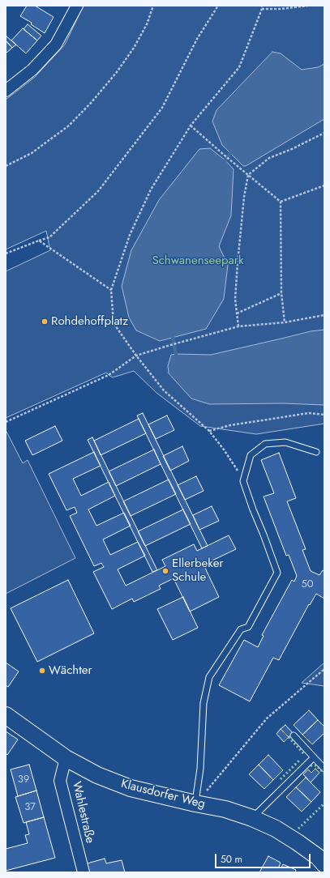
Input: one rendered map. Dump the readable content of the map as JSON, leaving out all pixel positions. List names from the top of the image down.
{
  "streets": {
    "street": ["Klausdorfer Weg", "Wahlestraße"]
  },
  "crossings": [
    ["Klausdorfer Weg", "Wahlestraße"]
  ],
  "parks": ["Schwanenseepark"],
  "places": ["Rohdehoffplatz", "Ellerbeker Schule", "Wächter"],
  "house_numbers": ["50", "39", "37"],
  "scale_bar": "50 m"
}
